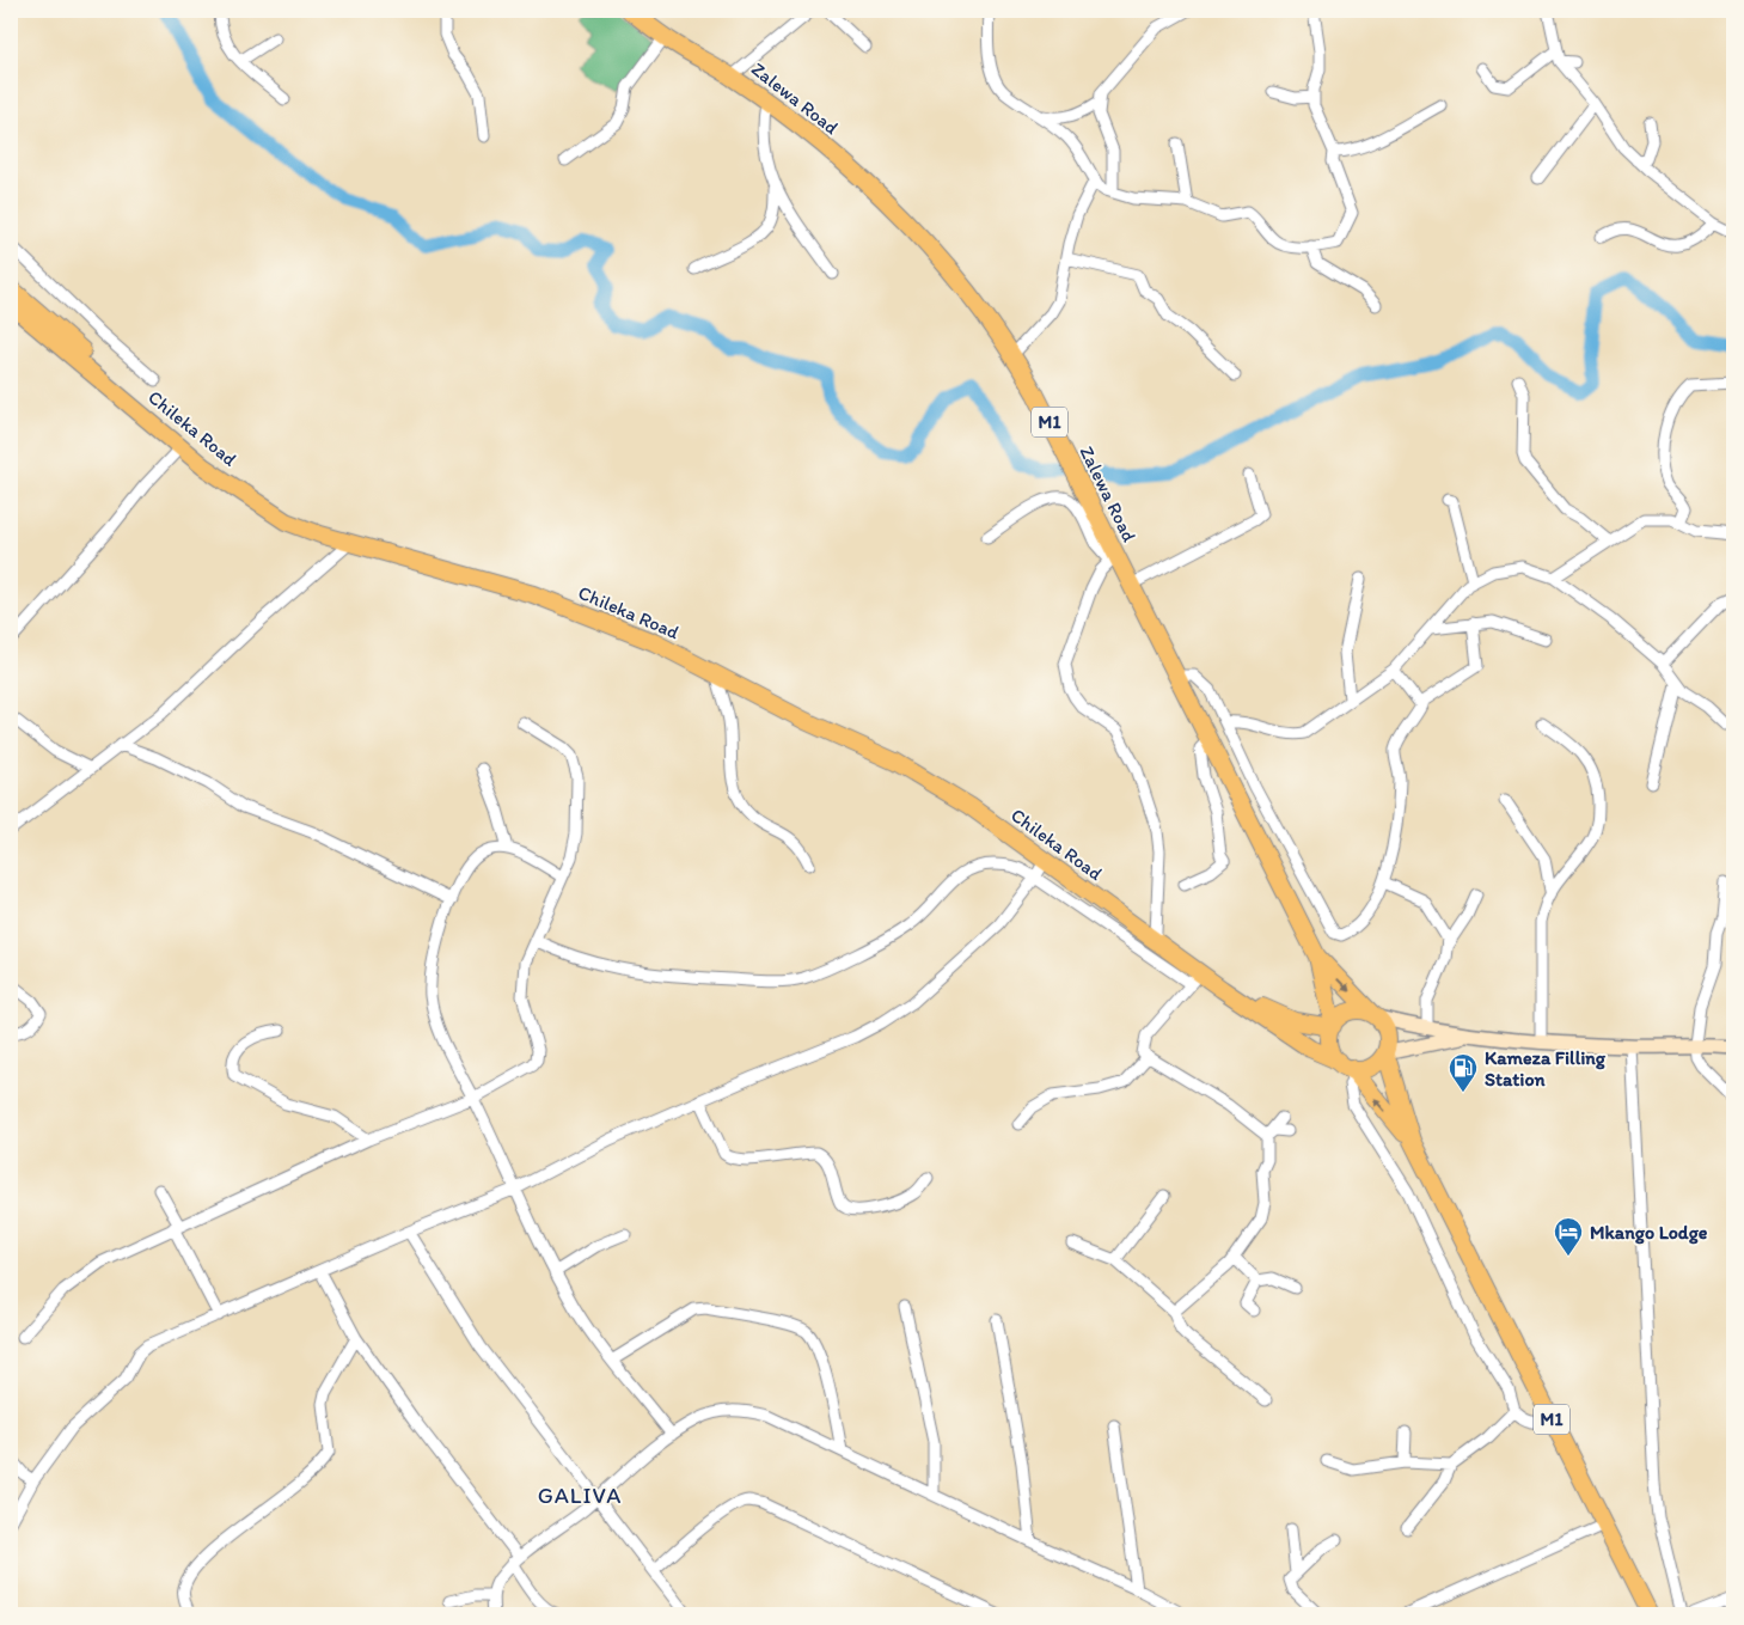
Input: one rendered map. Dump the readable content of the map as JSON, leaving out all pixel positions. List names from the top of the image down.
{
  "streets": {
    "highway": ["Zalewa Road", "M1", "Chileka Road"]
  },
  "crossings": [
    ["Zalewa Road", "M1"],
    ["Zalewa Road", "Chileka Road"],
    ["M1", "Chileka Road"]
  ],
  "districts": ["GALIVA"],
  "places": {
    "fuel station": ["Kameza Filling Station"],
    "hotel": ["Mkango Lodge"]
  }
}
